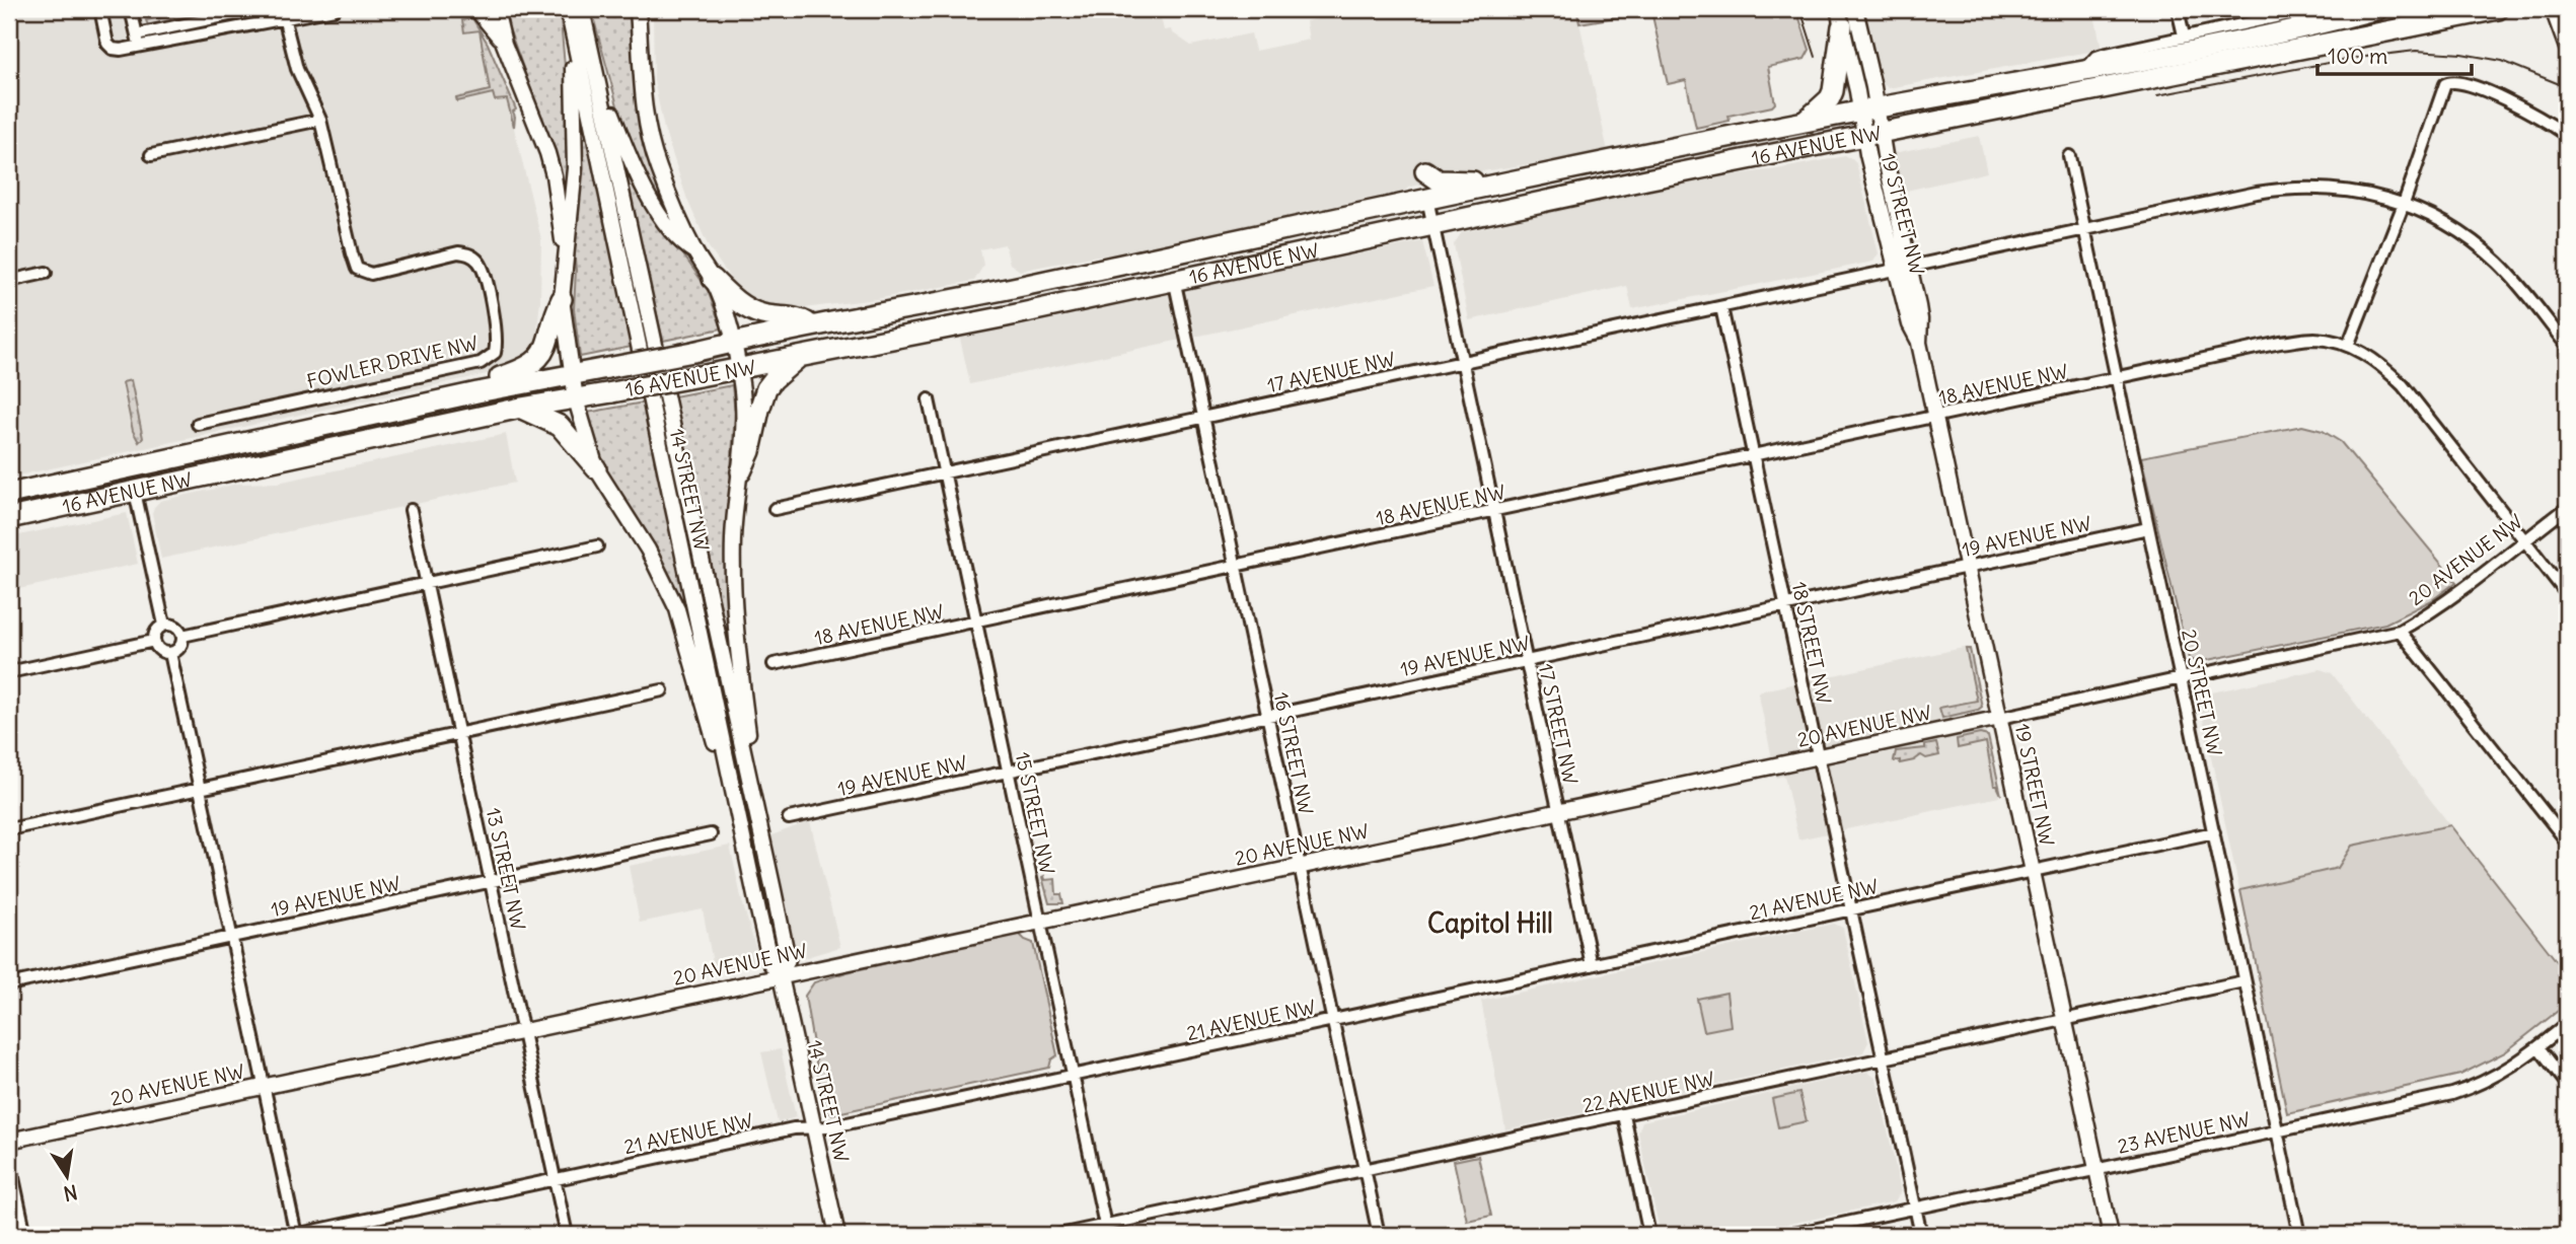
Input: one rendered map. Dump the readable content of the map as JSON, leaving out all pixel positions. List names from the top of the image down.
{
  "streets": {
    "highway": ["16 AVENUE NW"],
    "main road": ["19 STREET NW", "14 STREET NW", "20 AVENUE NW"],
    "street": [
      "FOWLER DRIVE NW",
      "17 AVENUE NW",
      "18 AVENUE NW",
      "19 AVENUE NW",
      "18 STREET NW",
      "20 STREET NW",
      "17 STREET NW",
      "16 STREET NW",
      "15 STREET NW",
      "13 STREET NW",
      "21 AVENUE NW",
      "22 AVENUE NW",
      "23 AVENUE NW"
    ]
  },
  "crossings": [
    ["16 AVENUE NW", "19 STREET NW"],
    ["16 AVENUE NW", "17 STREET NW"],
    ["16 AVENUE NW", "16 STREET NW"],
    ["19 STREET NW", "17 AVENUE NW"],
    ["19 STREET NW", "18 AVENUE NW"],
    ["19 STREET NW", "19 AVENUE NW"],
    ["19 STREET NW", "20 AVENUE NW"],
    ["19 STREET NW", "21 AVENUE NW"],
    ["19 STREET NW", "22 AVENUE NW"],
    ["19 STREET NW", "23 AVENUE NW"],
    ["17 AVENUE NW", "18 STREET NW"],
    ["17 AVENUE NW", "17 STREET NW"],
    ["17 AVENUE NW", "16 STREET NW"],
    ["17 AVENUE NW", "15 STREET NW"],
    ["18 AVENUE NW", "20 AVENUE NW"],
    ["18 AVENUE NW", "18 STREET NW"],
    ["18 AVENUE NW", "20 STREET NW"],
    ["18 AVENUE NW", "17 STREET NW"],
    ["18 AVENUE NW", "16 STREET NW"],
    ["18 AVENUE NW", "15 STREET NW"],
    ["14 STREET NW", "20 AVENUE NW"],
    ["14 STREET NW", "21 AVENUE NW"],
    ["19 AVENUE NW", "18 STREET NW"],
    ["19 AVENUE NW", "20 STREET NW"],
    ["19 AVENUE NW", "17 STREET NW"],
    ["19 AVENUE NW", "16 STREET NW"],
    ["19 AVENUE NW", "15 STREET NW"],
    ["19 AVENUE NW", "13 STREET NW"],
    ["20 AVENUE NW", "18 STREET NW"],
    ["20 AVENUE NW", "20 STREET NW"],
    ["20 AVENUE NW", "17 STREET NW"],
    ["20 AVENUE NW", "16 STREET NW"],
    ["20 AVENUE NW", "15 STREET NW"],
    ["20 AVENUE NW", "13 STREET NW"],
    ["18 STREET NW", "21 AVENUE NW"],
    ["18 STREET NW", "22 AVENUE NW"],
    ["18 STREET NW", "23 AVENUE NW"],
    ["20 STREET NW", "21 AVENUE NW"],
    ["20 STREET NW", "22 AVENUE NW"],
    ["20 STREET NW", "23 AVENUE NW"],
    ["17 STREET NW", "21 AVENUE NW"],
    ["16 STREET NW", "21 AVENUE NW"],
    ["16 STREET NW", "22 AVENUE NW"],
    ["15 STREET NW", "21 AVENUE NW"],
    ["15 STREET NW", "22 AVENUE NW"],
    ["13 STREET NW", "21 AVENUE NW"]
  ],
  "districts": ["Capitol Hill"],
  "scale_bar": "100 m",
  "north": "bottom"
}
